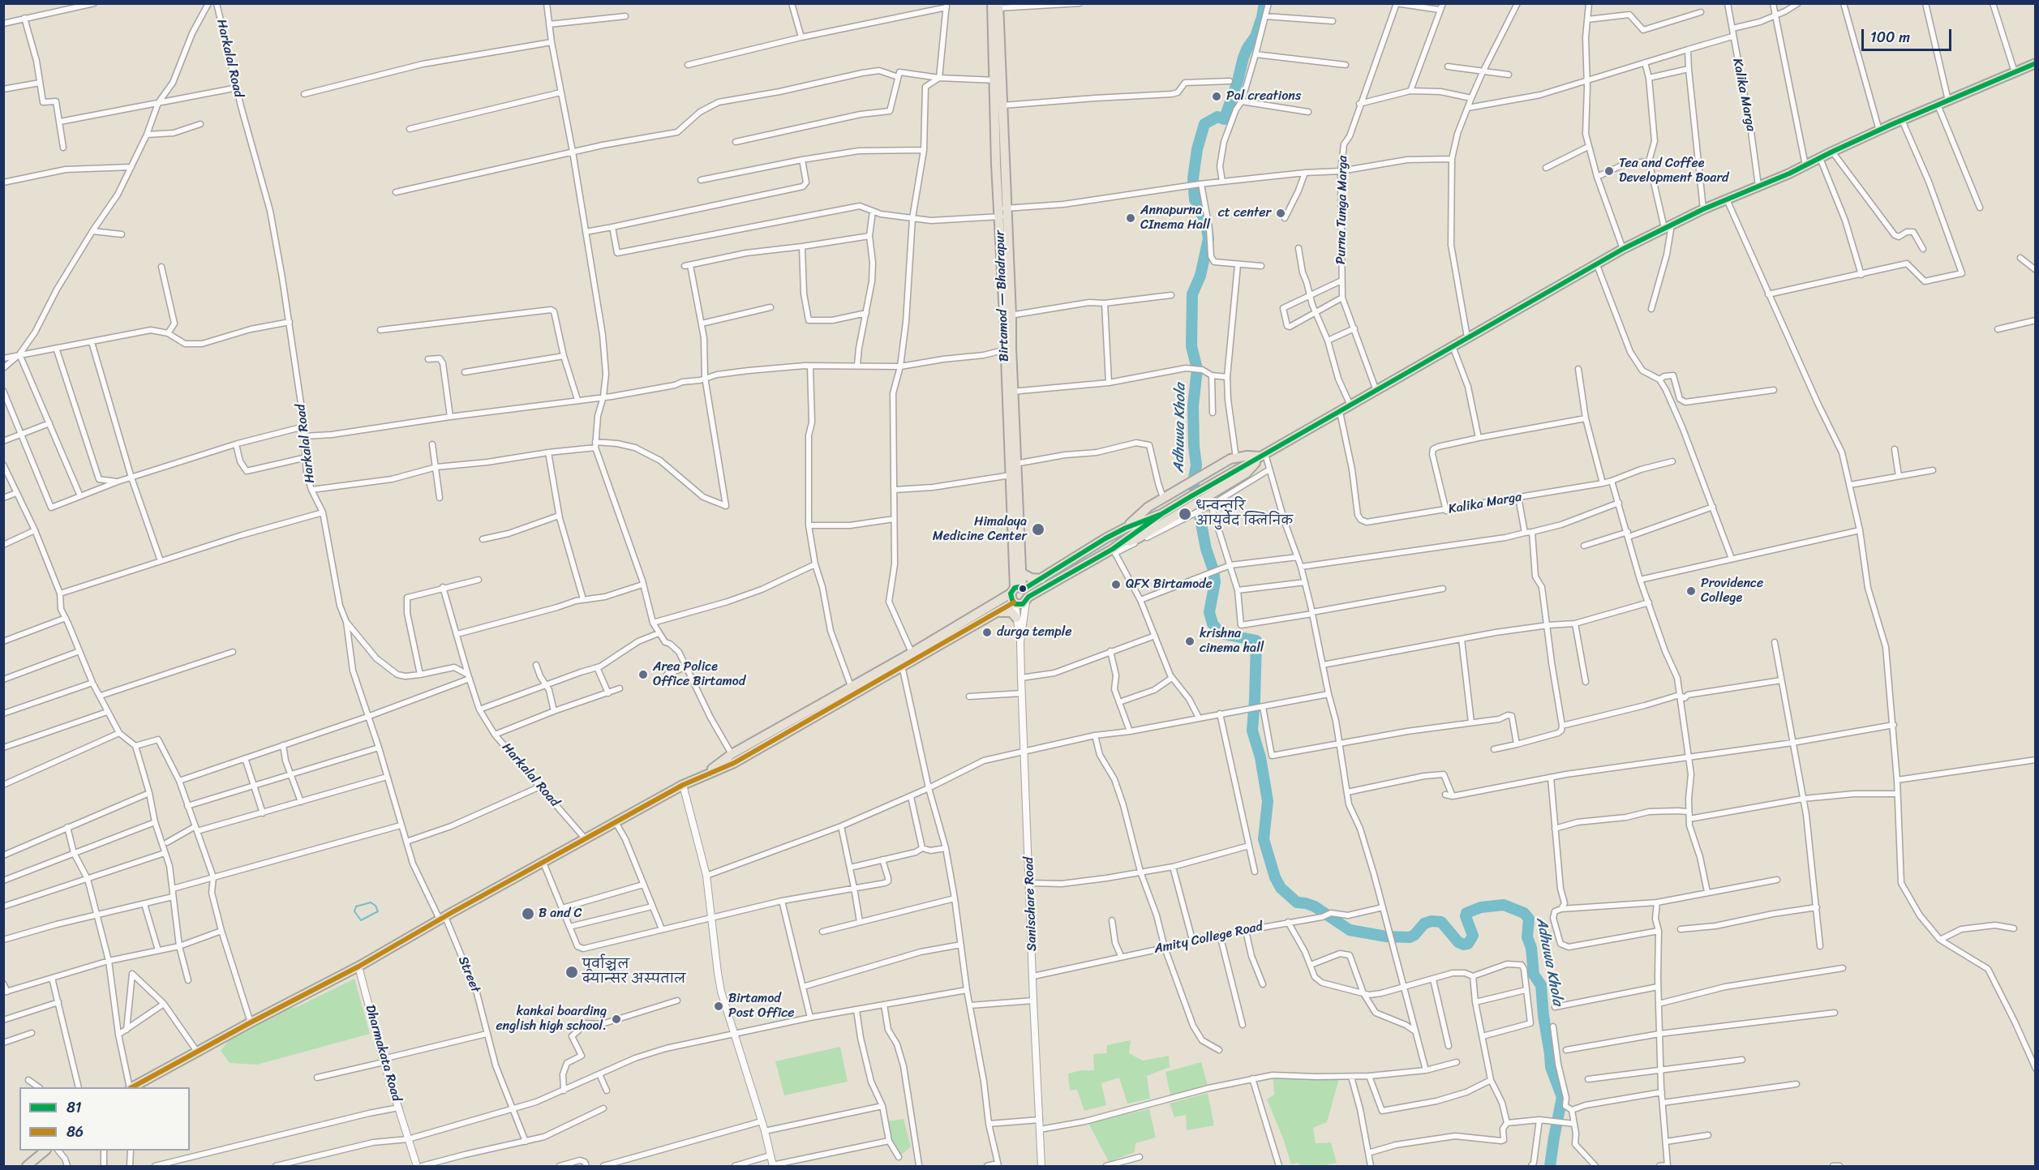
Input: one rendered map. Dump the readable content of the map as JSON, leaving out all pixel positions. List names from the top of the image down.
{
  "streets": {
    "main road": ["Birtamod — Bhadrapur"],
    "street": [
      "Harkalal Road",
      "Kalika Marga",
      "Purna Tunga Marga",
      "Sanischare Road",
      "Amity College Road",
      "Street",
      "Dharmakata Road"
    ]
  },
  "crossings": [
    ["Harkalal Road", "Street"],
    ["Birtamod — Bhadrapur", "Sanischare Road"],
    ["Sanischare Road", "Amity College Road"]
  ],
  "water": ["Adhuwa Khola"],
  "places": [
    "Pal creations",
    "Tea and Coffee Development Board",
    "ct center",
    "Annapurna CInema Hall",
    "धन्वन्तरि आयुर्वेद क्लिनिक",
    "Himalaya Medicine Center",
    "QFX Birtamode",
    "Providence College",
    "durga temple",
    "krishna cinema hall",
    "Area Police Office Birtamod",
    "B and C",
    "पूर्वाञ्चल क्यान्सर अस्पताल",
    "Birtamod Post Office",
    "kankai boarding english high school."
  ],
  "lines": ["transit line 81", "transit line 86"],
  "legend": ["81", "86"],
  "scale_bar": "100 m"
}
